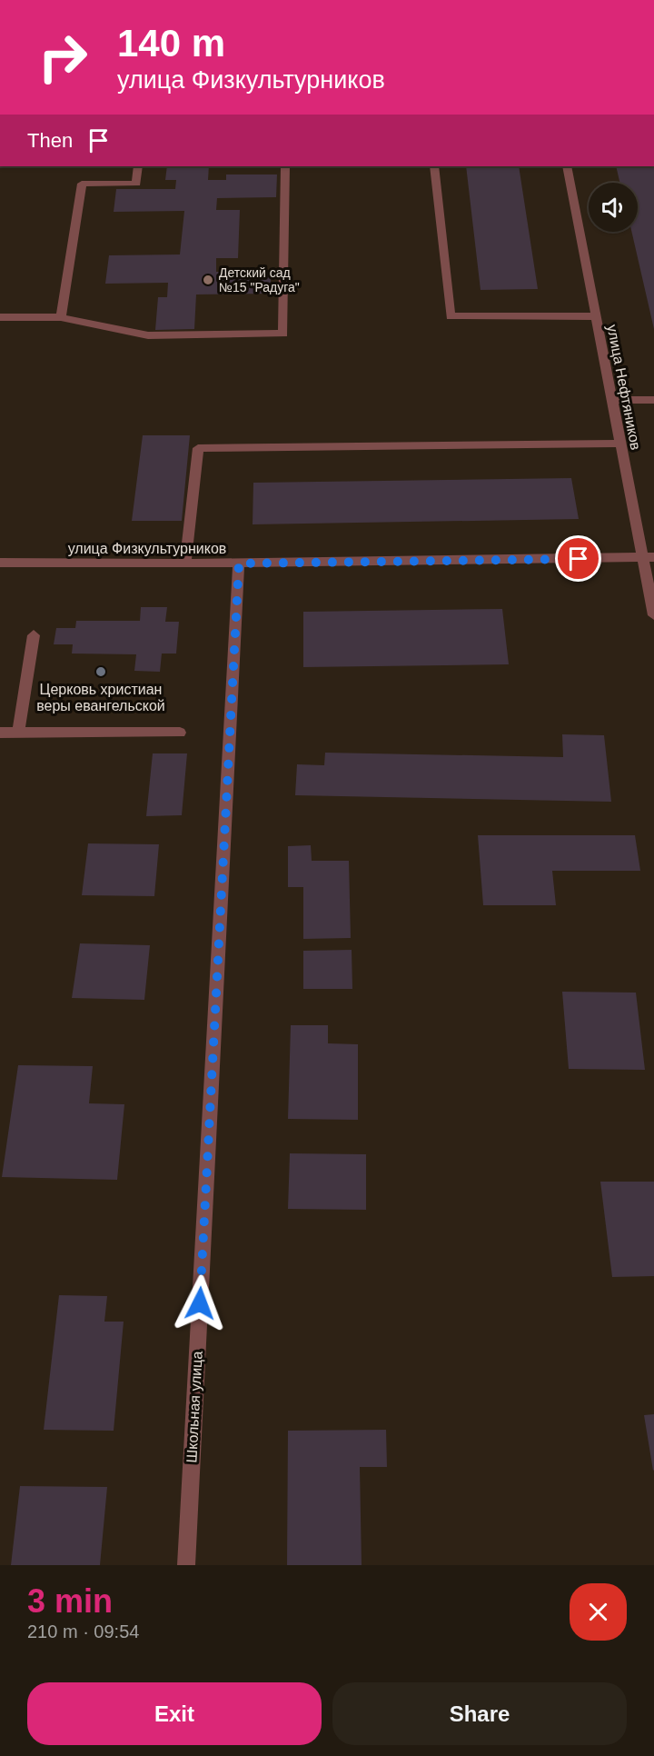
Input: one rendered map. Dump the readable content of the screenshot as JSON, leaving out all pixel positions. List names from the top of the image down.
{
  "streets": {
    "street": ["улица Нефтяников", "улица Физкультурников", "Школьная улица"]
  },
  "crossings": [
    ["улица Нефтяников", "улица Физкультурников"],
    ["улица Физкультурников", "Школьная улица"]
  ],
  "places": ["Детский сад №15 \"Радуга\"", "Церковь христиан веры евангельской"],
  "page": {
    "turn": ["140 m", "улица Физкультурников"],
    "then": "Then",
    "heading": ["3 min", "210 m · 09:54"],
    "buttons": ["Exit", "Share"]
  }
}
